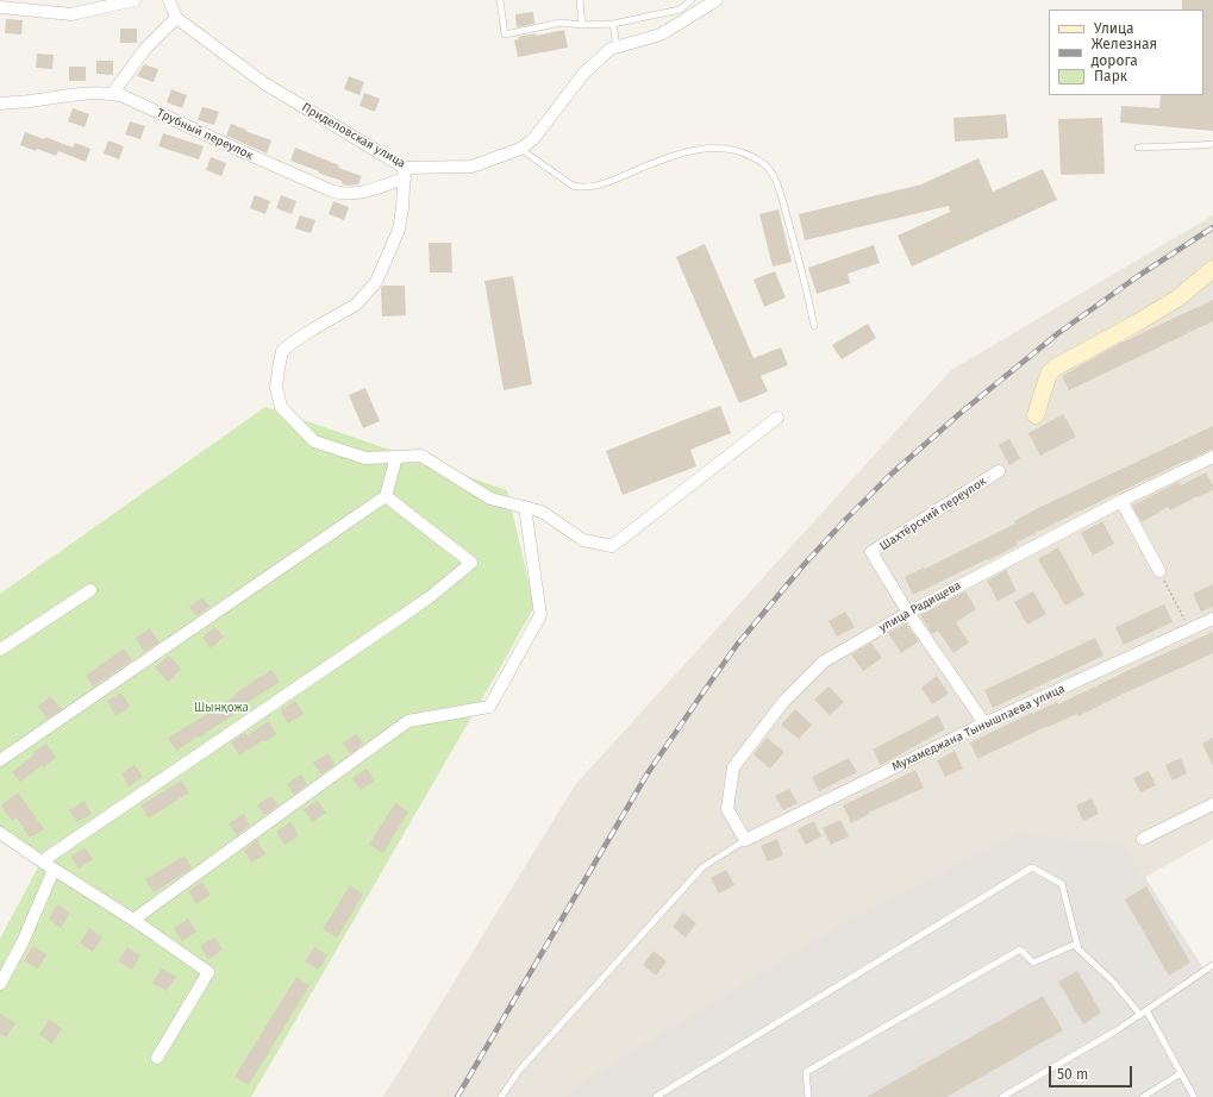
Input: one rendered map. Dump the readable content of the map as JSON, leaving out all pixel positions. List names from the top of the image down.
{
  "streets": {
    "street": [
      "Трубный переулок",
      "Придеповская улица",
      "Шахтёрский переулок",
      "улица Радищева",
      "Мухамеджана Тынышпаева улица"
    ]
  },
  "crossings": [
    ["Трубный переулок", "Придеповская улица"],
    ["Шахтёрский переулок", "улица Радищева"],
    ["Шахтёрский переулок", "Мухамеджана Тынышпаева улица"],
    ["улица Радищева", "Мухамеджана Тынышпаева улица"]
  ],
  "parks": ["Шынқожа"],
  "legend": ["Улица", "Железная дорога", "Парк"],
  "scale_bar": "50 m"
}
